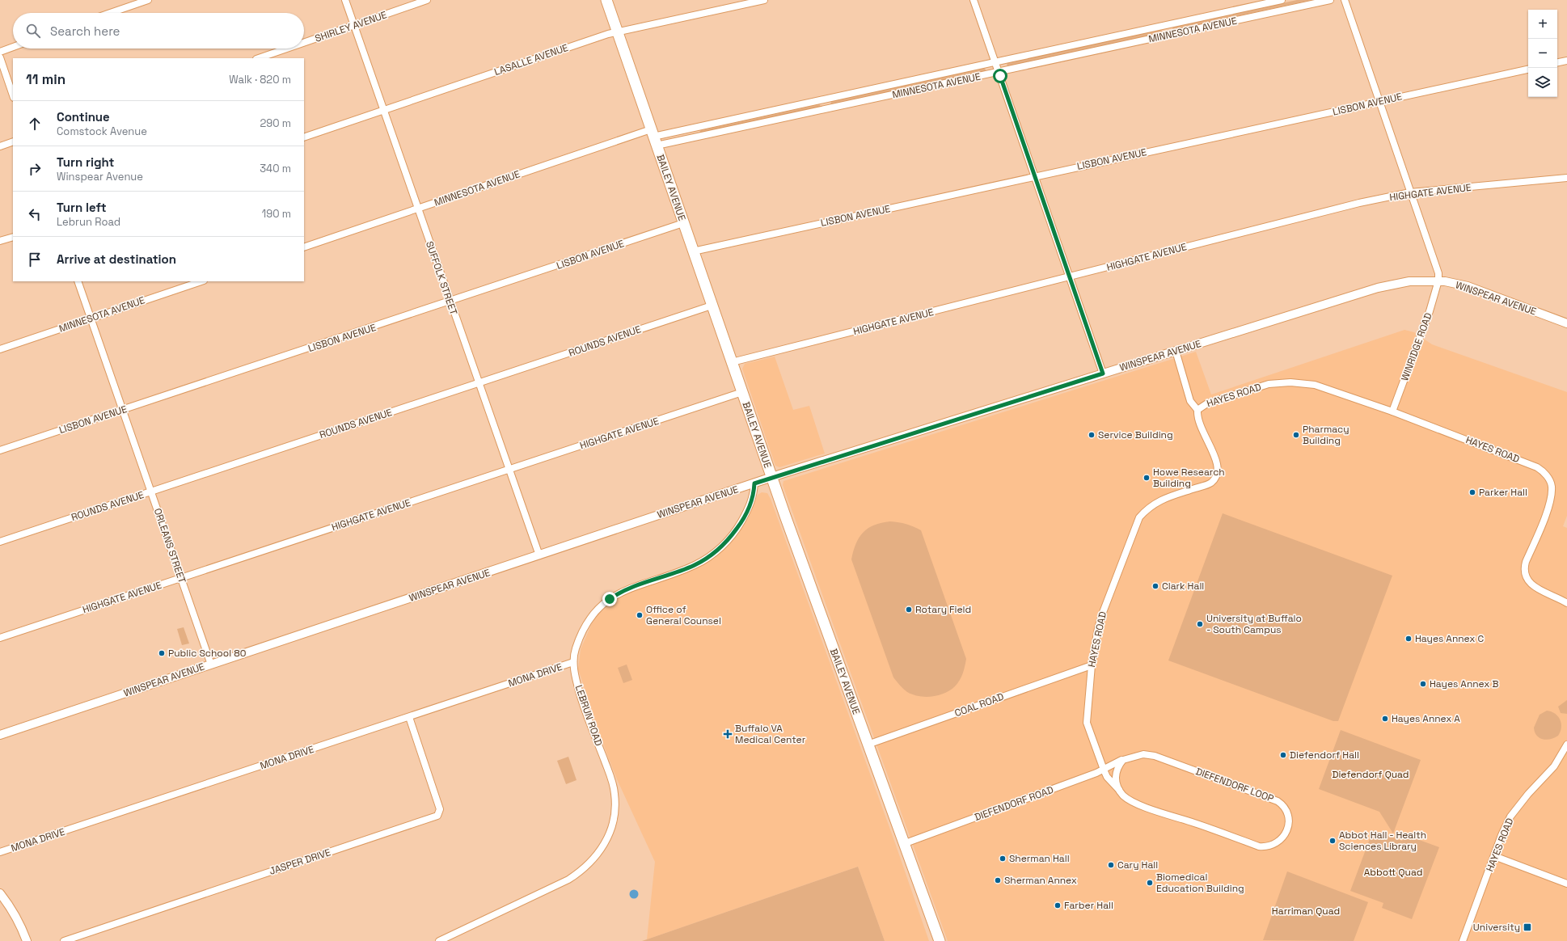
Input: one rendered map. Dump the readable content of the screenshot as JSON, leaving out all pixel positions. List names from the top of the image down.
{
  "streets": {
    "main road": ["BAILEY AVENUE"],
    "street": [
      "SHIRLEY AVENUE",
      "MINNESOTA AVENUE",
      "LASALLE AVENUE",
      "LISBON AVENUE",
      "HIGHGATE AVENUE",
      "SUFFOLK STREET",
      "WINSPEAR AVENUE",
      "ROUNDS AVENUE",
      "WINRIDGE ROAD",
      "HAYES ROAD",
      "ORLEANS STREET",
      "MONA DRIVE",
      "COAL ROAD",
      "LEBRUN ROAD",
      "DIEFENDORF LOOP",
      "DIEFENDORF ROAD",
      "JASPER DRIVE"
    ]
  },
  "crossings": [
    ["SHIRLEY AVENUE", "SUFFOLK STREET"],
    ["MINNESOTA AVENUE", "BAILEY AVENUE"],
    ["MINNESOTA AVENUE", "SUFFOLK STREET"],
    ["MINNESOTA AVENUE", "ORLEANS STREET"],
    ["LASALLE AVENUE", "BAILEY AVENUE"],
    ["LASALLE AVENUE", "SUFFOLK STREET"],
    ["LISBON AVENUE", "BAILEY AVENUE"],
    ["LISBON AVENUE", "SUFFOLK STREET"],
    ["LISBON AVENUE", "ORLEANS STREET"],
    ["BAILEY AVENUE", "HIGHGATE AVENUE"],
    ["BAILEY AVENUE", "WINSPEAR AVENUE"],
    ["BAILEY AVENUE", "ROUNDS AVENUE"],
    ["BAILEY AVENUE", "COAL ROAD"],
    ["BAILEY AVENUE", "DIEFENDORF ROAD"],
    ["HIGHGATE AVENUE", "SUFFOLK STREET"],
    ["HIGHGATE AVENUE", "ORLEANS STREET"],
    ["SUFFOLK STREET", "WINSPEAR AVENUE"],
    ["SUFFOLK STREET", "ROUNDS AVENUE"],
    ["WINSPEAR AVENUE", "WINRIDGE ROAD"],
    ["WINSPEAR AVENUE", "ORLEANS STREET"],
    ["WINSPEAR AVENUE", "LEBRUN ROAD"],
    ["ROUNDS AVENUE", "ORLEANS STREET"],
    ["WINRIDGE ROAD", "HAYES ROAD"],
    ["HAYES ROAD", "COAL ROAD"],
    ["HAYES ROAD", "DIEFENDORF LOOP"],
    ["HAYES ROAD", "DIEFENDORF ROAD"],
    ["MONA DRIVE", "LEBRUN ROAD"],
    ["MONA DRIVE", "JASPER DRIVE"],
    ["DIEFENDORF LOOP", "DIEFENDORF ROAD"]
  ],
  "parks": ["Diefendorf Quad", "Abbott Quad", "Harriman Quad"],
  "places": {
    "other": [
      "Service Building",
      "Pharmacy Building",
      "Howe Research Building",
      "Parker Hall",
      "Clark Hall",
      "Rotary Field",
      "Office of General Counsel",
      "University at Buffalo - South Campus",
      "Hayes Annex C",
      "Public School 80",
      "Hayes Annex B",
      "Hayes Annex A",
      "Diefendorf Hall",
      "Abbot Hall - Health Sciences Library",
      "Sherman Hall",
      "Cary Hall",
      "Sherman Annex",
      "Biomedical Education Building",
      "Farber Hall"
    ],
    "health": ["Buffalo VA Medical Center"],
    "transit": ["University"]
  },
  "page": {
    "map_buttons": ["+", "−"],
    "search": "Search here",
    "heading": ["11 min", "Walk · 820 m"],
    "list": [
      ["Continue", "Comstock Avenue", "290 m"],
      ["Turn right", "Winspear Avenue", "340 m"],
      ["Turn left", "Lebrun Road", "190 m"],
      "Arrive at destination"
    ]
  }
}
